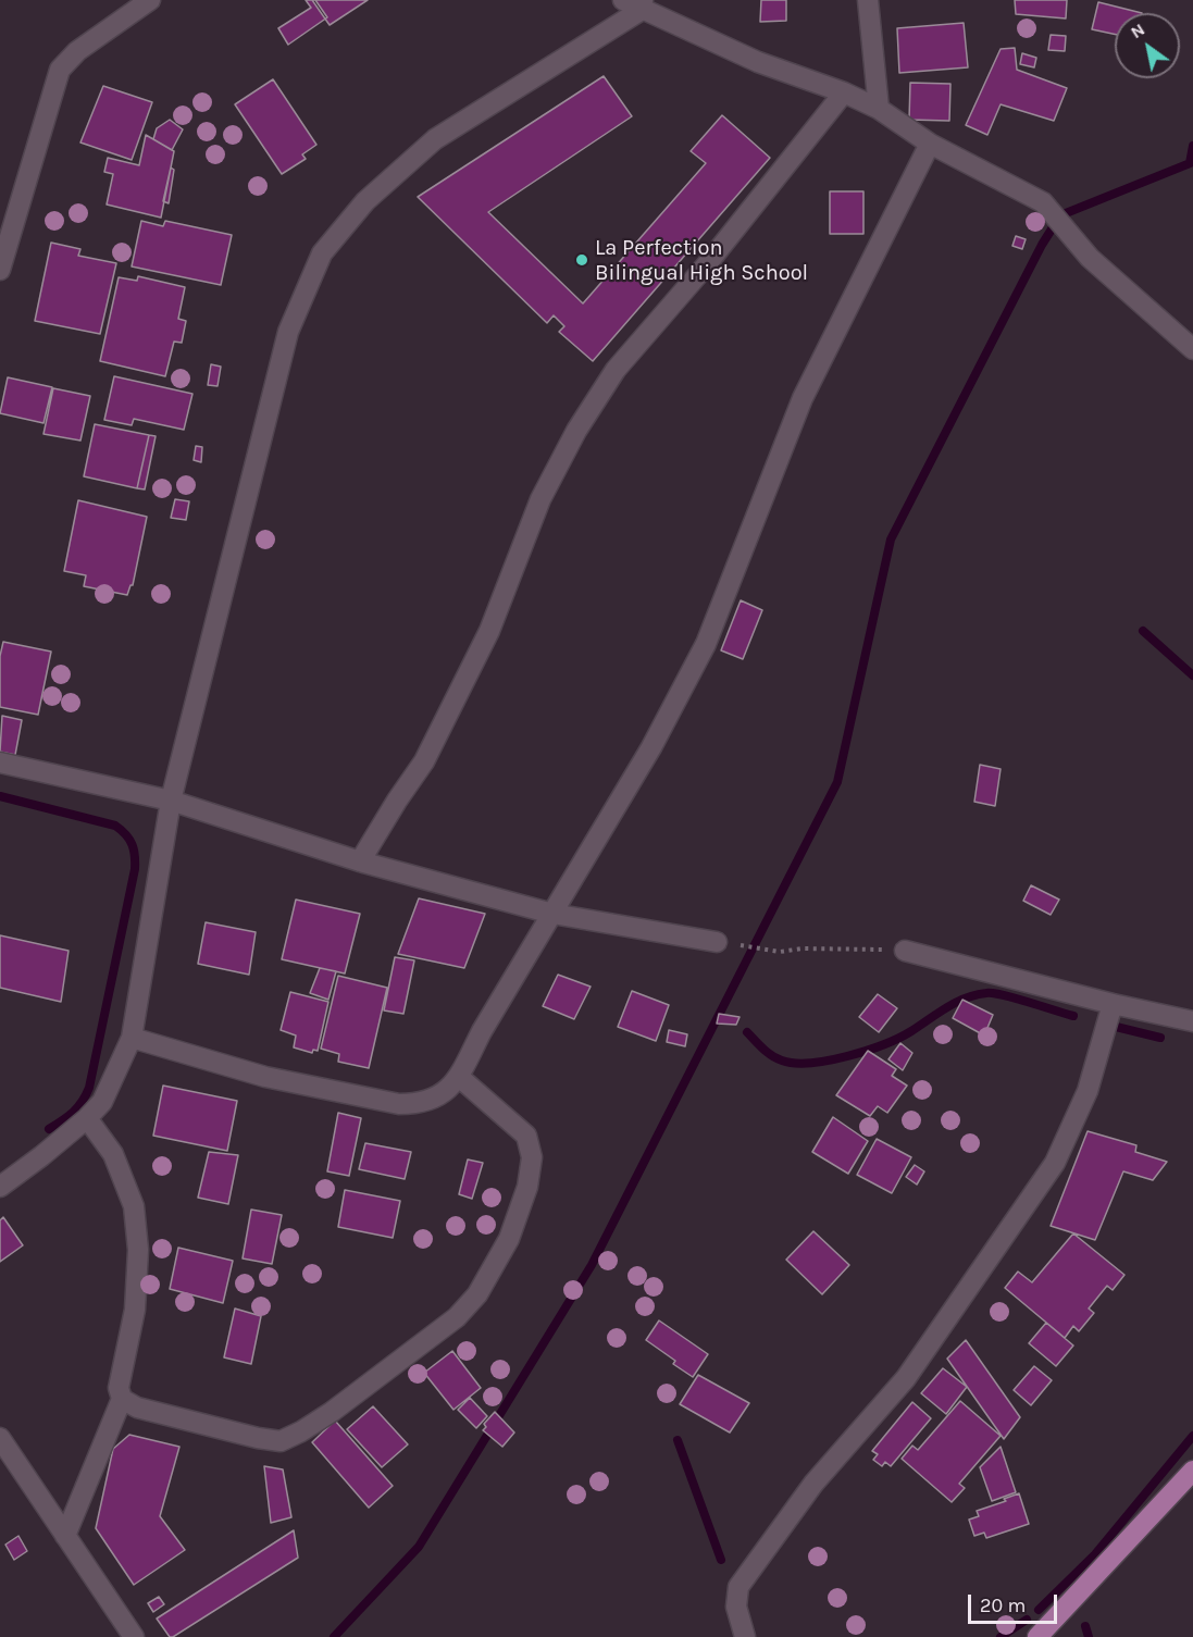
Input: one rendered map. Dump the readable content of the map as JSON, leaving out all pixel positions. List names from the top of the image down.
{
  "places": ["La Perfection Bilingual High School"],
  "scale_bar": "20 m",
  "north": "top left"
}
